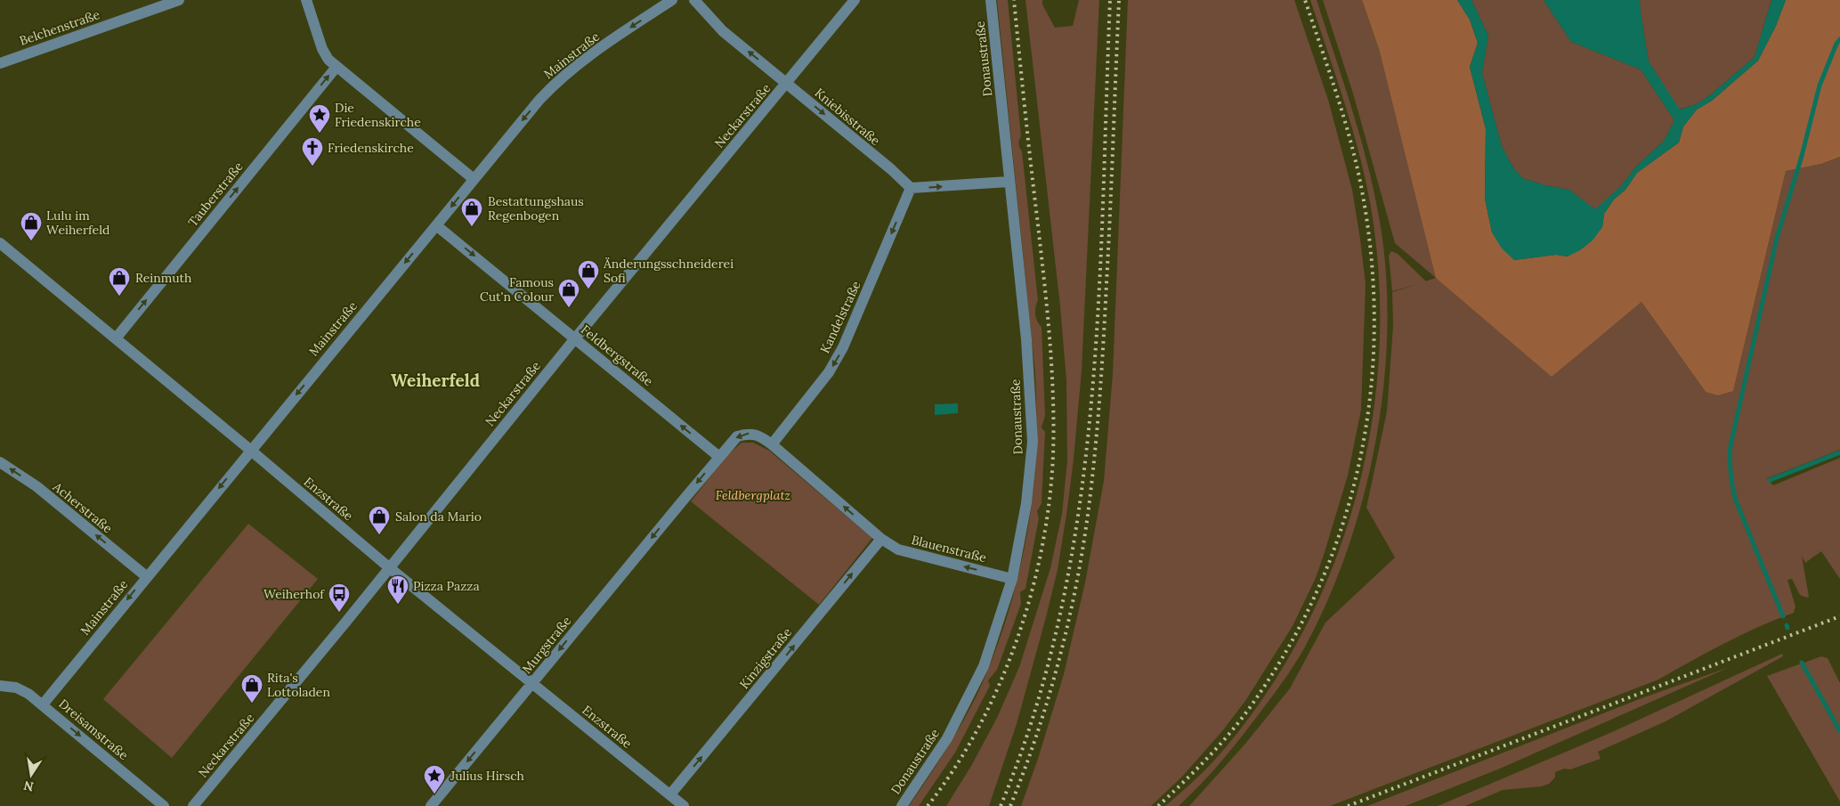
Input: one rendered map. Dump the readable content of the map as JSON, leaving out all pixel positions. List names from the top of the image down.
{
  "streets": {
    "street": [
      "Belchenstraße",
      "Mainstraße",
      "Donaustraße",
      "Neckarstraße",
      "Kniebisstraße",
      "Tauberstraße",
      "Kandelstraße",
      "Feldbergstraße",
      "Enzstraße",
      "Acherstraße",
      "Blauenstraße",
      "Murgstraße",
      "Kinzigstraße",
      "Dreisamstraße"
    ]
  },
  "crossings": [
    ["Mainstraße", "Feldbergstraße"],
    ["Mainstraße", "Enzstraße"],
    ["Mainstraße", "Acherstraße"],
    ["Mainstraße", "Dreisamstraße"],
    ["Donaustraße", "Blauenstraße"],
    ["Neckarstraße", "Kniebisstraße"],
    ["Neckarstraße", "Feldbergstraße"],
    ["Neckarstraße", "Enzstraße"],
    ["Kniebisstraße", "Kandelstraße"],
    ["Tauberstraße", "Enzstraße"],
    ["Feldbergstraße", "Murgstraße"],
    ["Enzstraße", "Murgstraße"],
    ["Enzstraße", "Kinzigstraße"],
    ["Blauenstraße", "Kinzigstraße"]
  ],
  "one_way": [
    "Mainstraße",
    "Tauberstraße",
    "Kandelstraße",
    "Acherstraße",
    "Blauenstraße",
    "Murgstraße",
    "Kinzigstraße",
    "Dreisamstraße"
  ],
  "districts": ["Weiherfeld"],
  "parks": ["Feldbergplatz"],
  "places": {
    "place": ["Die Friedenskirche", "Julius Hirsch"],
    "church": ["Friedenskirche"],
    "shop": [
      "Bestattungshaus Regenbogen",
      "Lulu im Weiherfeld",
      "Änderungsschneiderei Sofi",
      "Reinmuth",
      "Famous Cut'n Colour",
      "Salon da Mario",
      "Rita's Lottoladen"
    ],
    "restaurant": ["Pizza Pazza"],
    "bus stop": ["Weiherhof"]
  },
  "north": "bottom"
}
